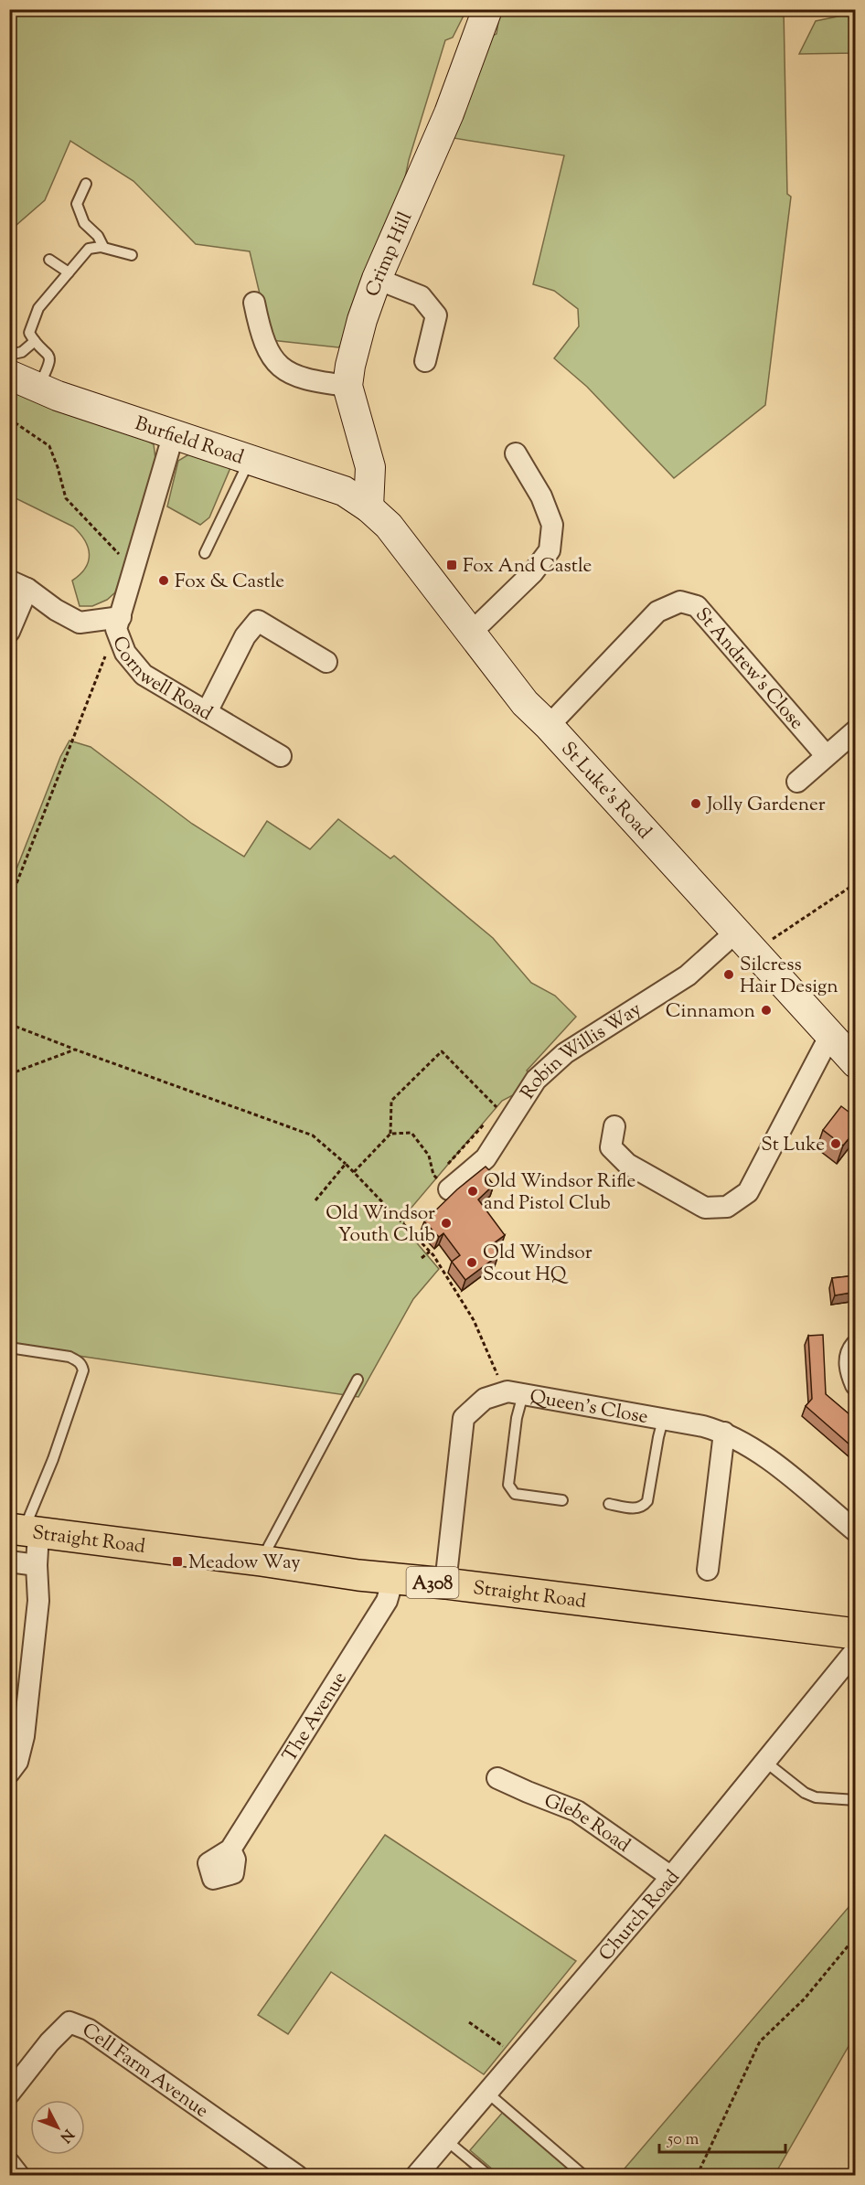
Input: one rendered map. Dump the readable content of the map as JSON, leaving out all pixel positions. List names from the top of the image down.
{
  "streets": {
    "main road": [
      "Crimp Hill",
      "Burfield Road",
      "St Luke's Road",
      "Straight Road",
      "A308"
    ],
    "street": [
      "St Andrew's Close",
      "Cornwell Road",
      "Robin Willis Way",
      "Queen's Close",
      "The Avenue",
      "Glebe Road",
      "Church Road",
      "Cell Farm Avenue"
    ]
  },
  "crossings": [
    ["Crimp Hill", "Burfield Road"],
    ["Crimp Hill", "St Luke's Road"],
    ["Burfield Road", "Cornwell Road"],
    ["Burfield Road", "St Luke's Road"],
    ["St Andrew's Close", "St Luke's Road"],
    ["St Luke's Road", "Robin Willis Way"],
    ["Queen's Close", "Straight Road"],
    ["Straight Road", "The Avenue"],
    ["Glebe Road", "Church Road"]
  ],
  "places": {
    "transit": ["Fox And Castle", "Meadow Way"],
    "other": [
      "Fox & Castle",
      "Jolly Gardener",
      "Silcress Hair Design",
      "Cinnamon",
      "St Luke",
      "Old Windsor Rifle and Pistol Club",
      "Old Windsor Youth Club",
      "Old Windsor Scout HQ"
    ]
  },
  "scale_bar": "50 m",
  "north": "bottom right"
}
